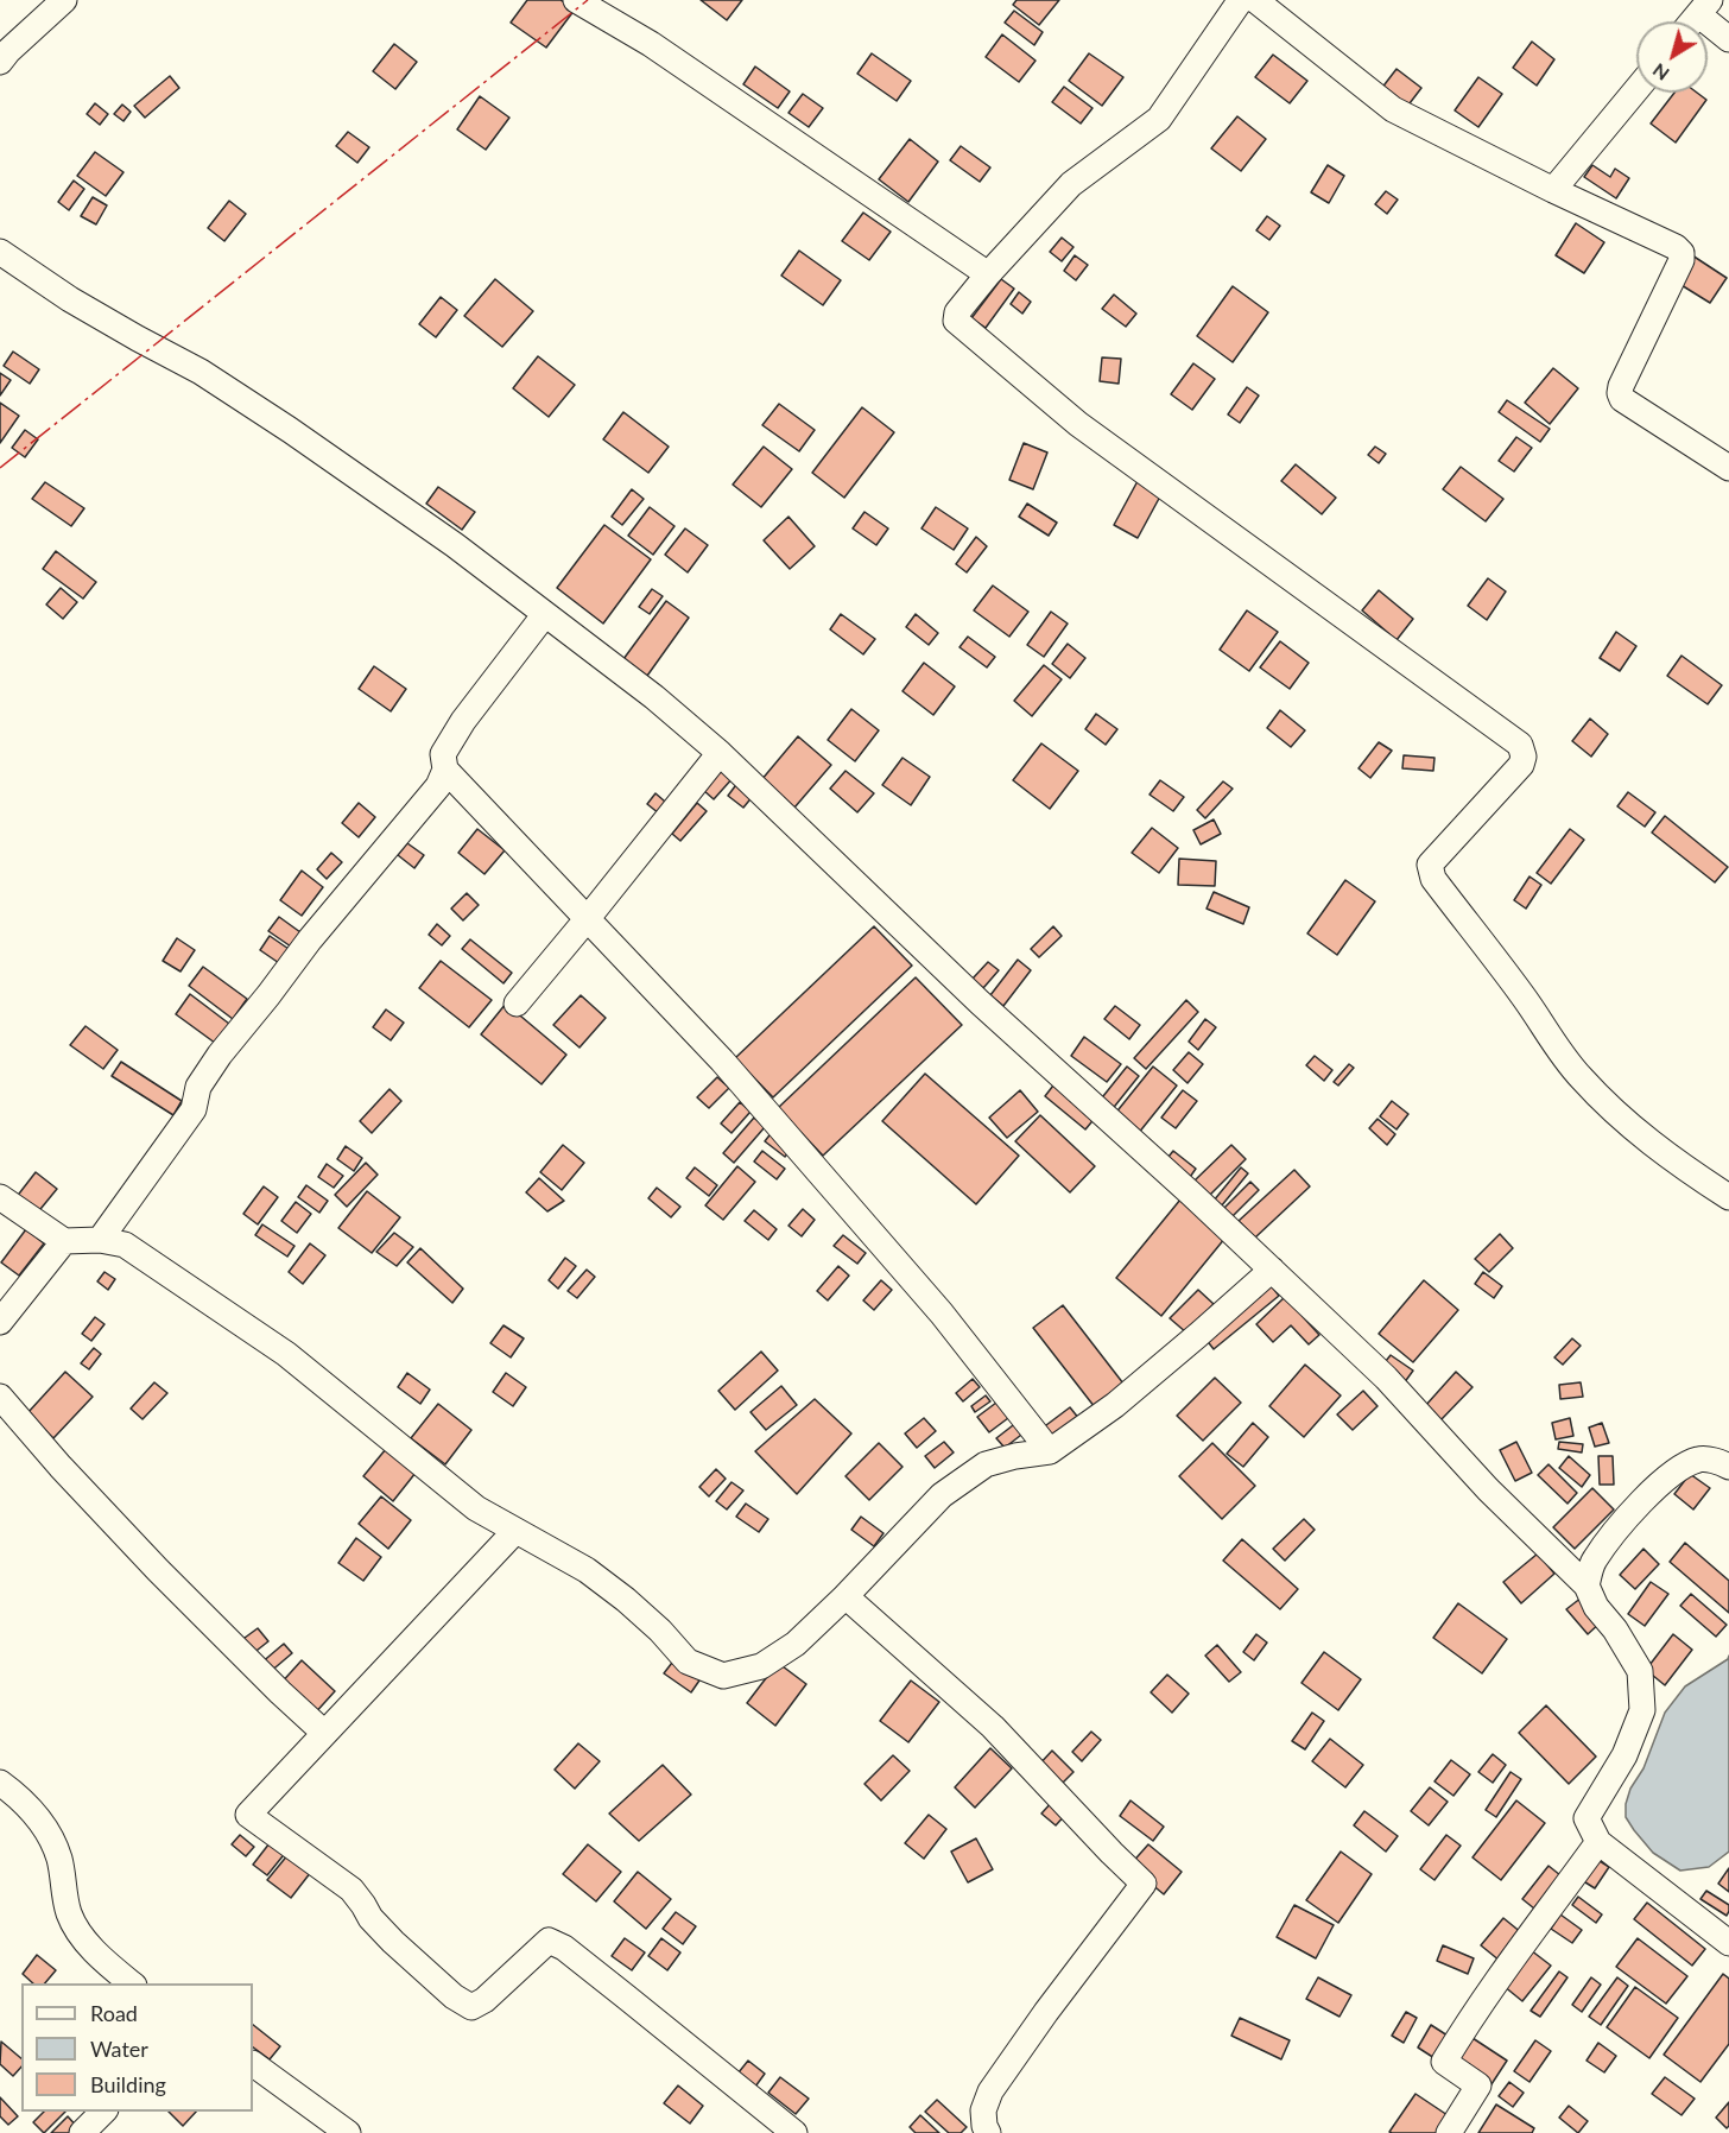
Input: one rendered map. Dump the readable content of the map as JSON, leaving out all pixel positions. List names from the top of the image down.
{
  "legend": ["Road", "Water", "Building"],
  "north": "bottom left"
}
